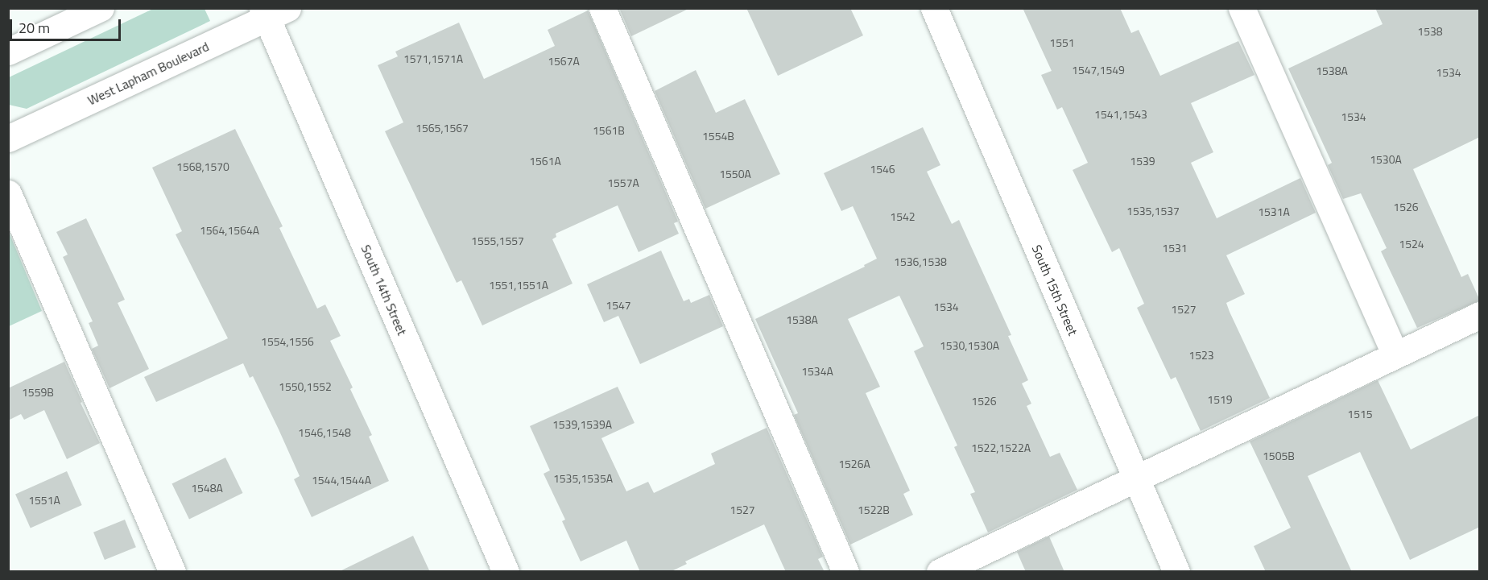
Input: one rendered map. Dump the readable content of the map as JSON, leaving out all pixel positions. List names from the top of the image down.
{
  "streets": {
    "street": ["West Lapham Boulevard", "South 14th Street", "South 15th Street"]
  },
  "crossings": [
    ["West Lapham Boulevard", "South 14th Street"]
  ],
  "house_numbers": [
    "1538",
    "1551",
    "1571,1571A",
    "1567A",
    "1547,1549",
    "1538A",
    "1534",
    "1541,1543",
    "1534",
    "1565,1567",
    "1561B",
    "1554B",
    "1530A",
    "1561A",
    "1539",
    "1568,1570",
    "1546",
    "1550A",
    "1557A",
    "1526",
    "1535,1537",
    "1531A",
    "1542",
    "1564,1564A",
    "1555,1557",
    "1524",
    "1531",
    "1536,1538",
    "1551,1551A",
    "1547",
    "1534",
    "1527",
    "1538A",
    "1554,1556",
    "1530,1530A",
    "1523",
    "1534A",
    "1550,1552",
    "1559B",
    "1519",
    "1526",
    "1515",
    "1539,1539A",
    "1546,1548",
    "1522,1522A",
    "1505B",
    "1526A",
    "1535,1535A",
    "1544,1544A",
    "1548A",
    "1551A",
    "1527",
    "1522B"
  ],
  "scale_bar": "20 m"
}
